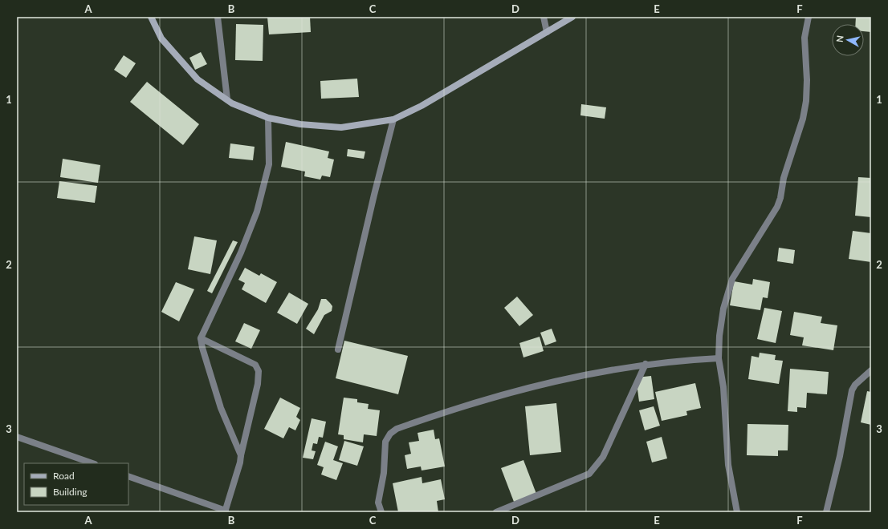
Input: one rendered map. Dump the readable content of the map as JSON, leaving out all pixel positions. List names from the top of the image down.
{
  "legend": ["Road", "Building"],
  "north": "left",
  "grid": {
    "columns": [
      "A",
      "B",
      "C",
      "D",
      "E",
      "F"
    ],
    "rows": ["1", "2", "3"]
  }
}
